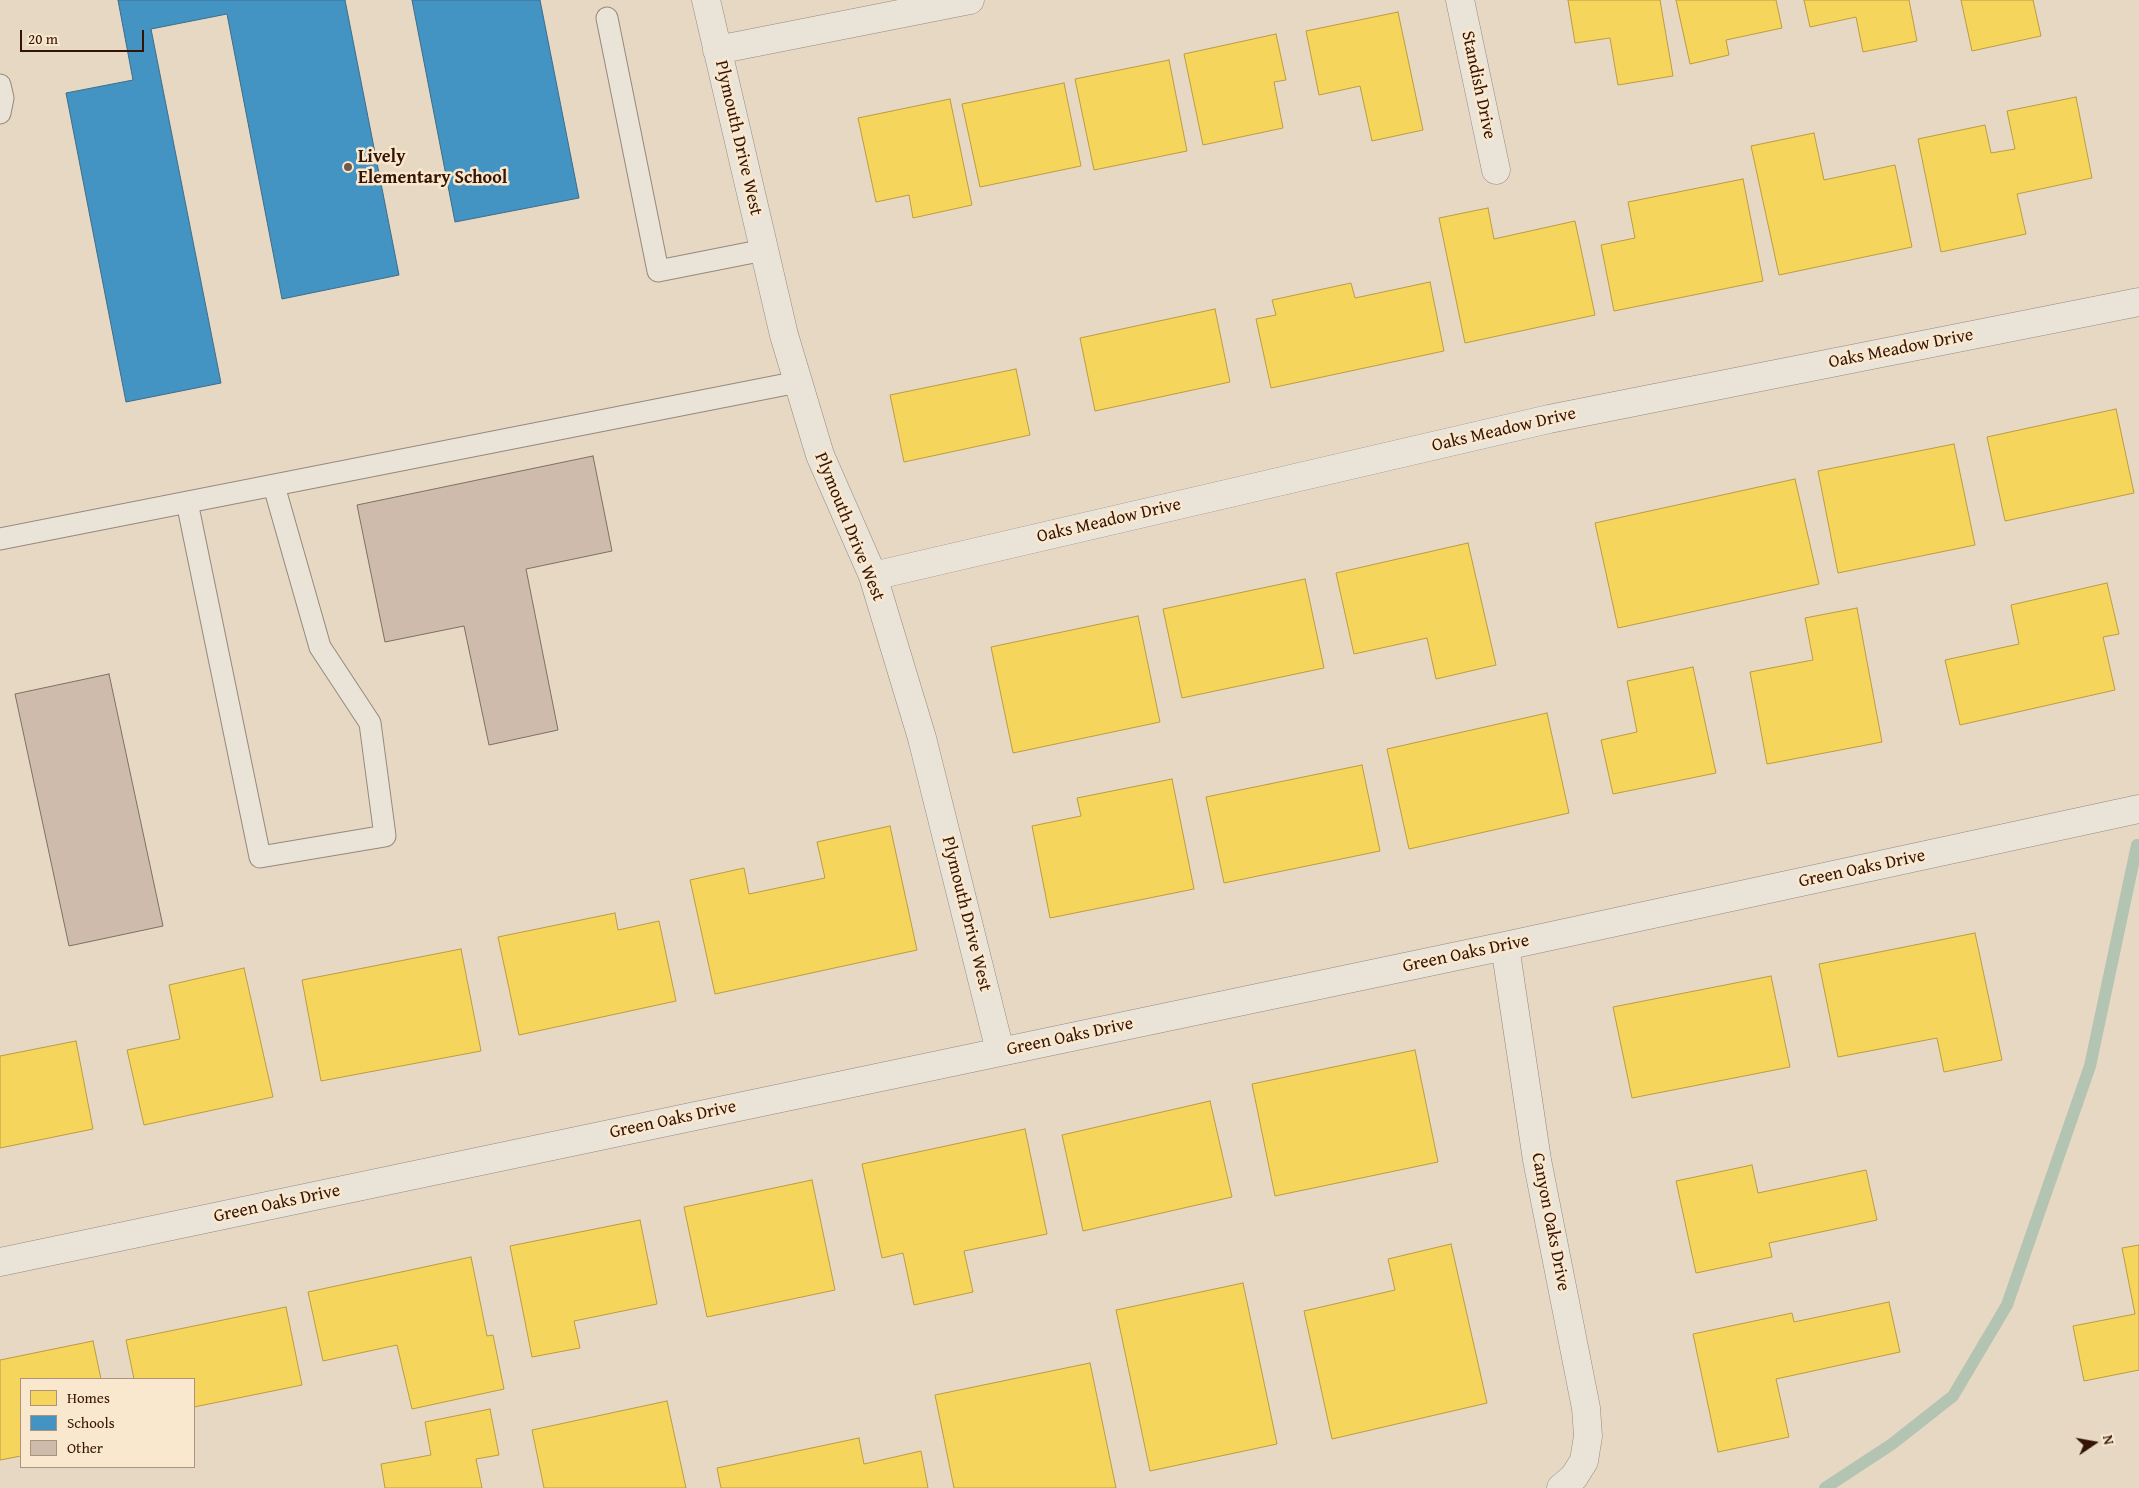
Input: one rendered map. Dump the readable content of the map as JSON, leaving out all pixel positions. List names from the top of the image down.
{
  "streets": {
    "street": [
      "Standish Drive",
      "Plymouth Drive West",
      "Oaks Meadow Drive",
      "Green Oaks Drive",
      "Canyon Oaks Drive"
    ]
  },
  "crossings": [
    ["Plymouth Drive West", "Oaks Meadow Drive"],
    ["Plymouth Drive West", "Green Oaks Drive"],
    ["Green Oaks Drive", "Canyon Oaks Drive"]
  ],
  "places": ["Lively Elementary School"],
  "legend": ["Homes", "Schools", "Other"],
  "scale_bar": "20 m",
  "north": "right"
}
